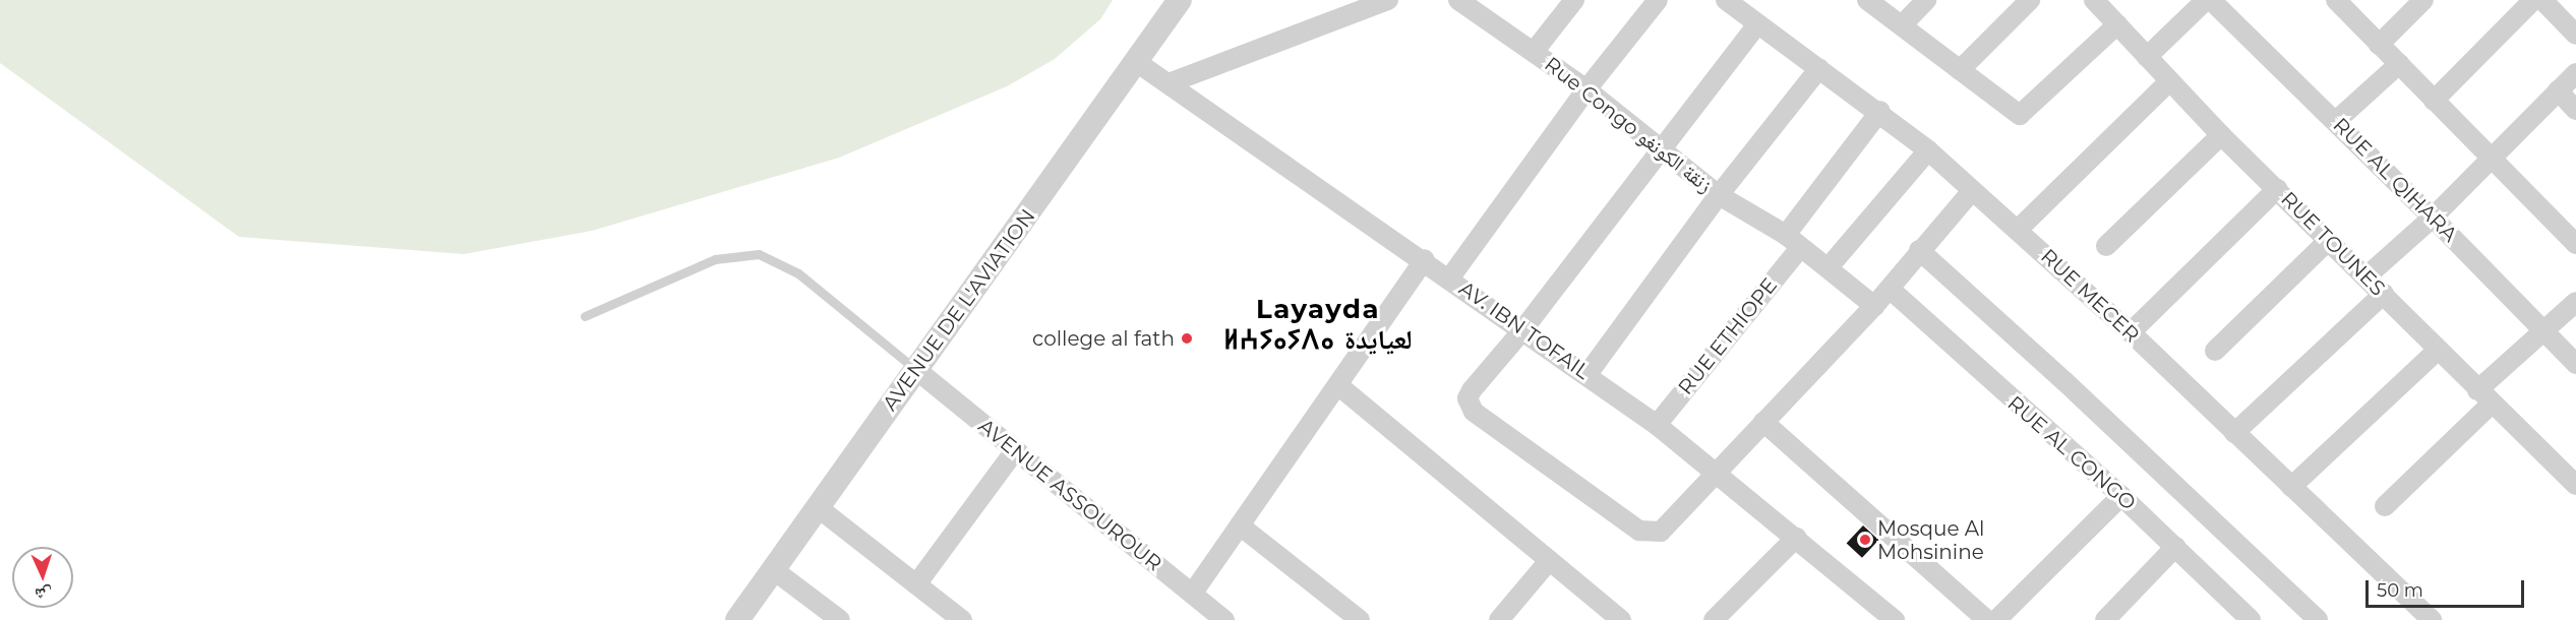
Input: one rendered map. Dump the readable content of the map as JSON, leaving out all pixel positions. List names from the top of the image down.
{
  "streets": {
    "street": [
      "Rue Congo زنقة الكونغو",
      "RUE AL QIHARA",
      "RUE TOUNES",
      "RUE MECER",
      "AVENUE DE L'AVIATION",
      "AV. IBN TOFAIL",
      "RUE ETHIOPE",
      "RUE AL CONGO",
      "AVENUE ASSOUROUR"
    ]
  },
  "crossings": [
    ["Rue Congo زنقة الكونغو", "RUE ETHIOPE"],
    ["RUE MECER", "RUE ETHIOPE"],
    ["AVENUE DE L'AVIATION", "AV. IBN TOFAIL"],
    ["AVENUE DE L'AVIATION", "AVENUE ASSOUROUR"],
    ["AV. IBN TOFAIL", "RUE ETHIOPE"]
  ],
  "districts": ["Layayda ⵍⵄⵢⴰⵢⴷⴰ لعيايدة"],
  "places": ["college al fath", "Mosque Al Mohsinine"],
  "scale_bar": "50 m",
  "north": "bottom"
}
